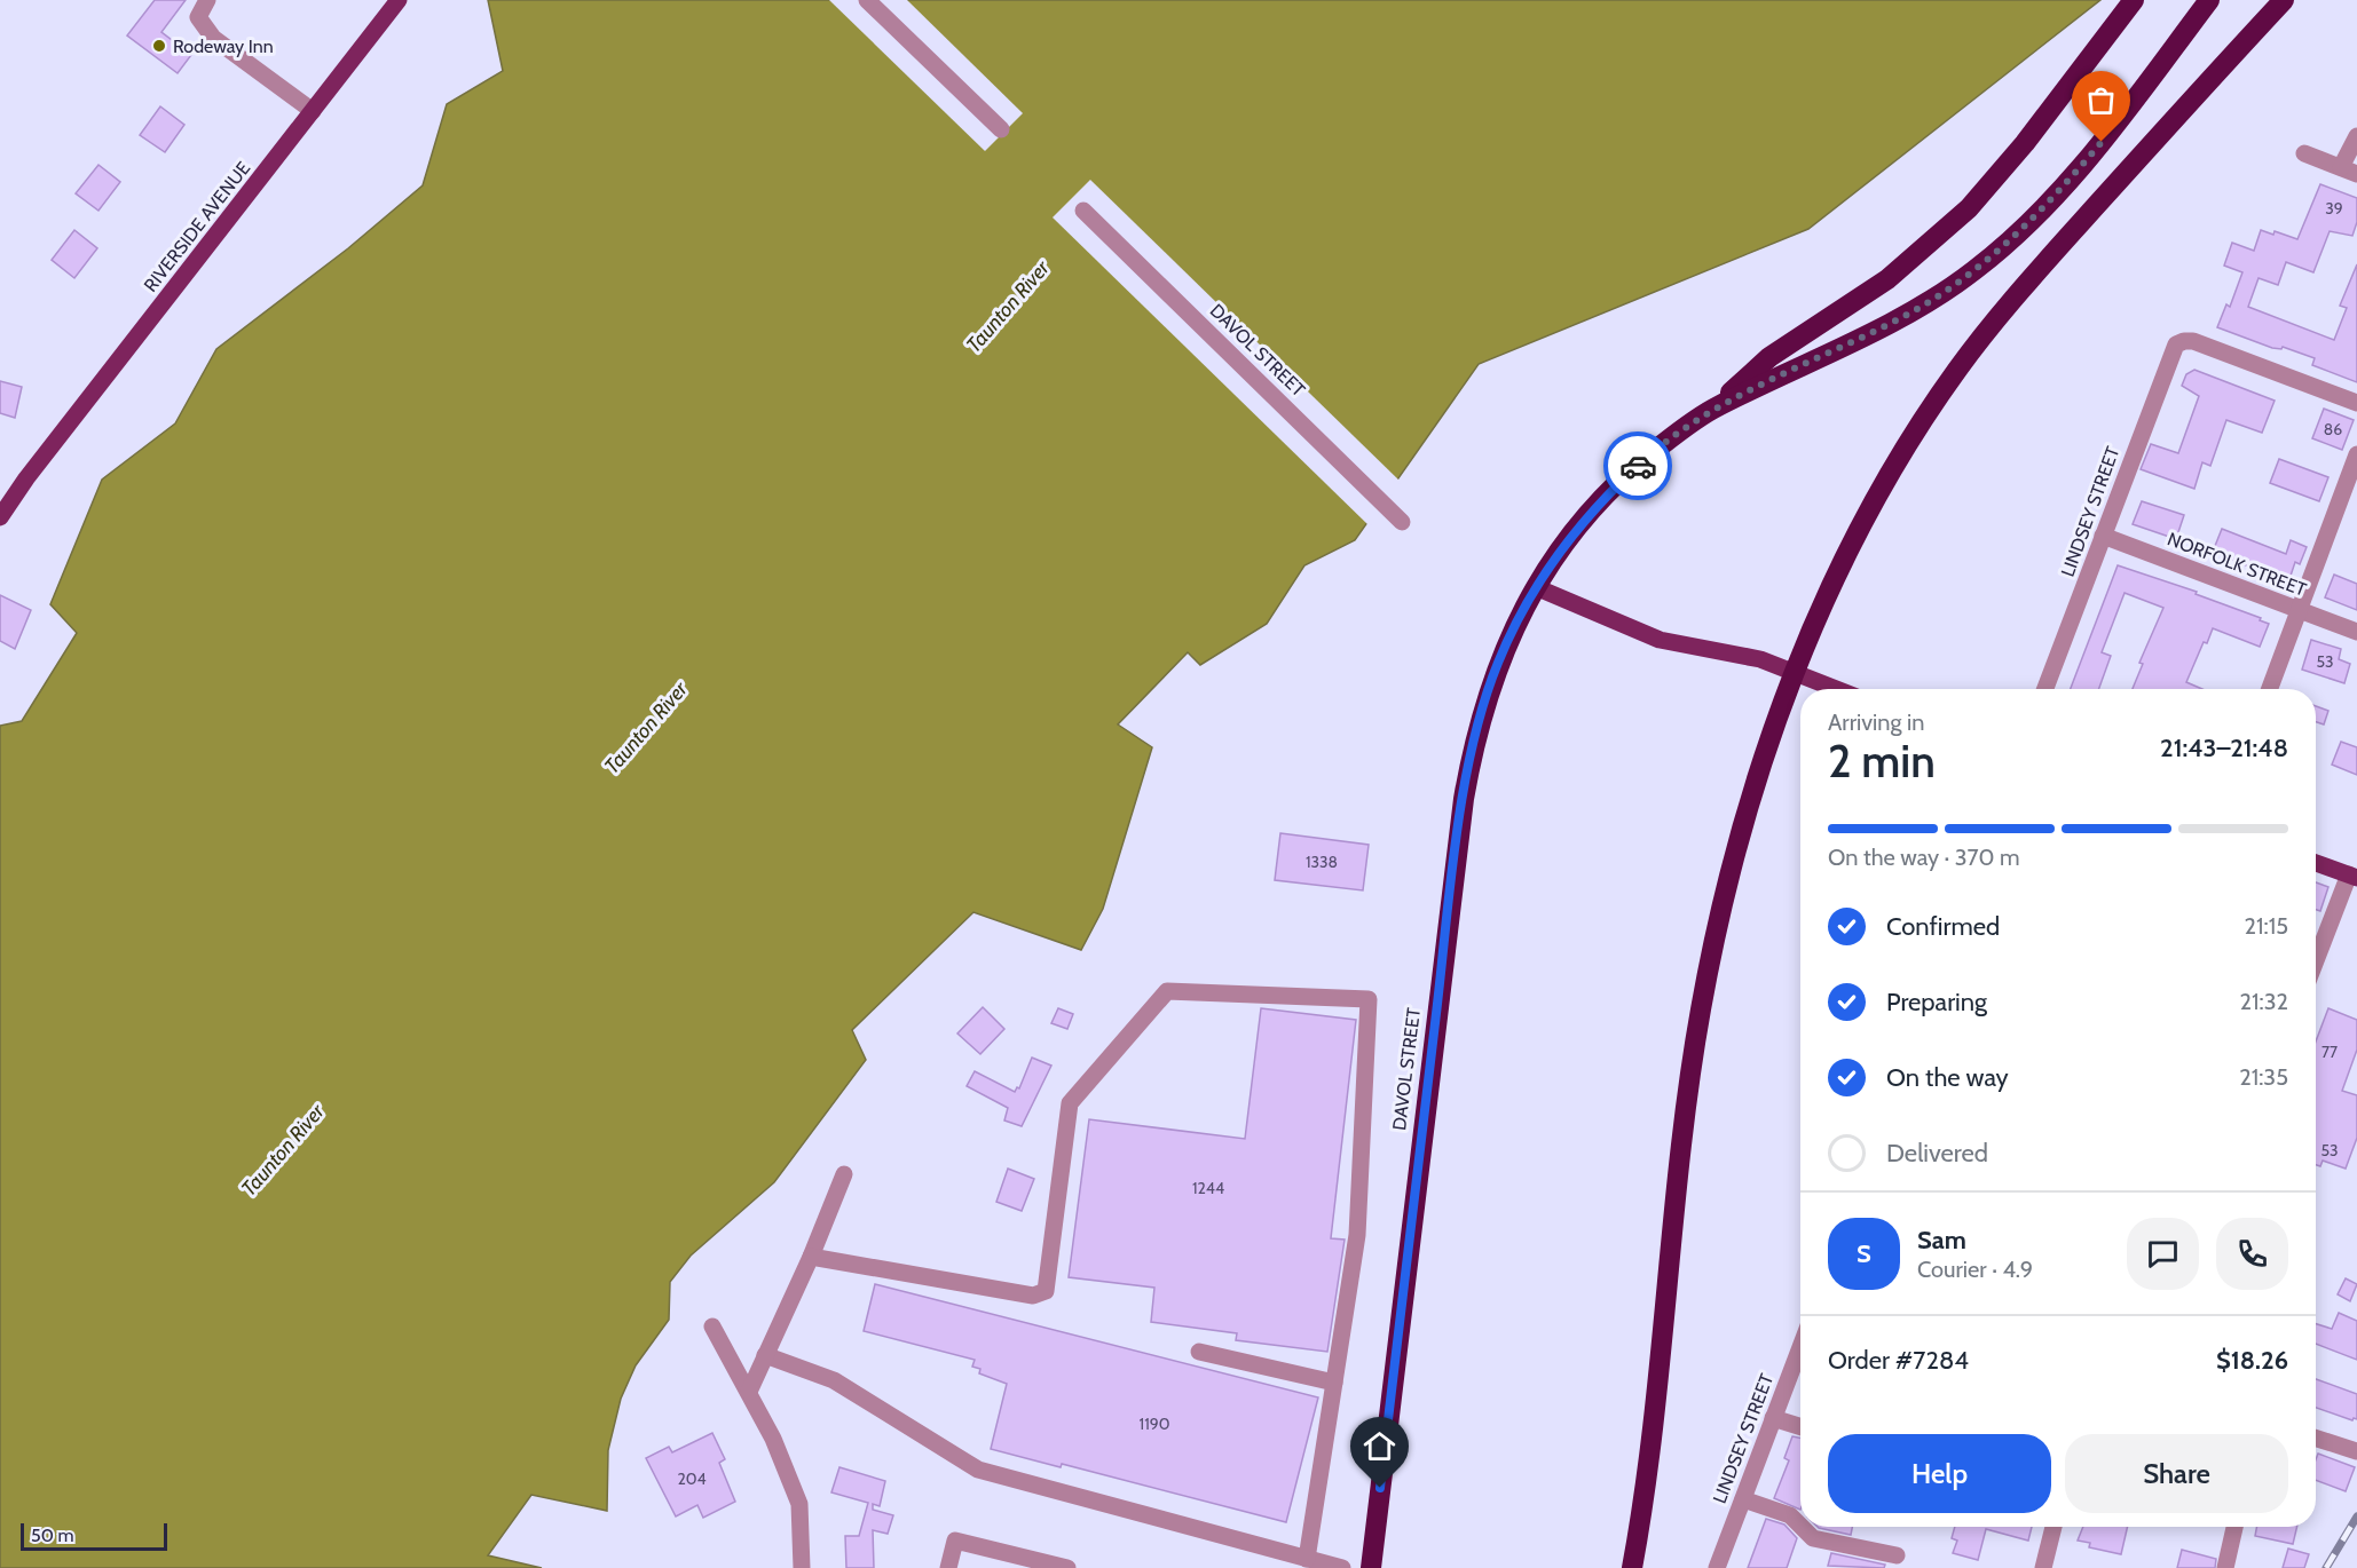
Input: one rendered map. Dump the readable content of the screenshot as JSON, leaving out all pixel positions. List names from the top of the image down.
{
  "streets": {
    "highway": ["DAVOL STREET"],
    "main road": ["RIVERSIDE AVENUE"],
    "street": ["LINDSEY STREET", "NORFOLK STREET"]
  },
  "crossings": [
    ["LINDSEY STREET", "NORFOLK STREET"]
  ],
  "water": ["Taunton River"],
  "places": ["Rodeway Inn"],
  "house_numbers": [
    "39",
    "86",
    "53",
    "1338",
    "77",
    "53",
    "1244",
    "1190",
    "204"
  ],
  "scale_bar": "50 m",
  "page": {
    "heading": ["2 min", "Arriving in", "21:43–21:48"],
    "panel": [
      "Sam",
      "Courier · 4.9",
      "Order #7284",
      "$18.26"
    ],
    "bar": "On the way · 370 m",
    "list": [
      ["Confirmed", "21:15"],
      ["Preparing", "21:32"],
      ["On the way", "21:35"],
      "Delivered"
    ],
    "round": "S",
    "buttons": ["Help", "Share"],
    "scale": "50 m"
  }
}
